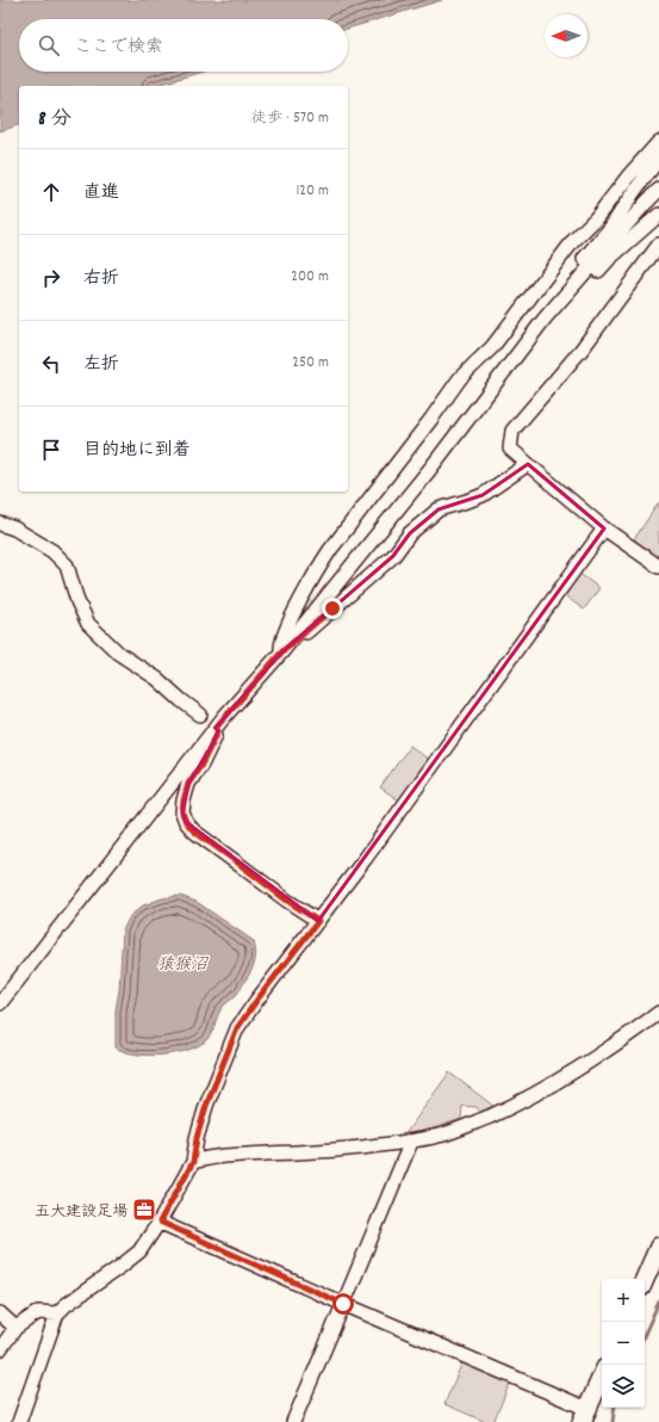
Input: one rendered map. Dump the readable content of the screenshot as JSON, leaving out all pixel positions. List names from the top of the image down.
{
  "water": ["猿猴沼"],
  "places": {
    "office": ["五大建設足場"]
  },
  "north": "left",
  "page": {
    "search": "ここで検索",
    "heading": ["8 分", "徒歩 · 570 m"],
    "list": [
      ["直進", "120 m"],
      ["右折", "200 m"],
      ["左折", "250 m"],
      "目的地に到着"
    ],
    "map_buttons": ["+", "−"]
  }
}
